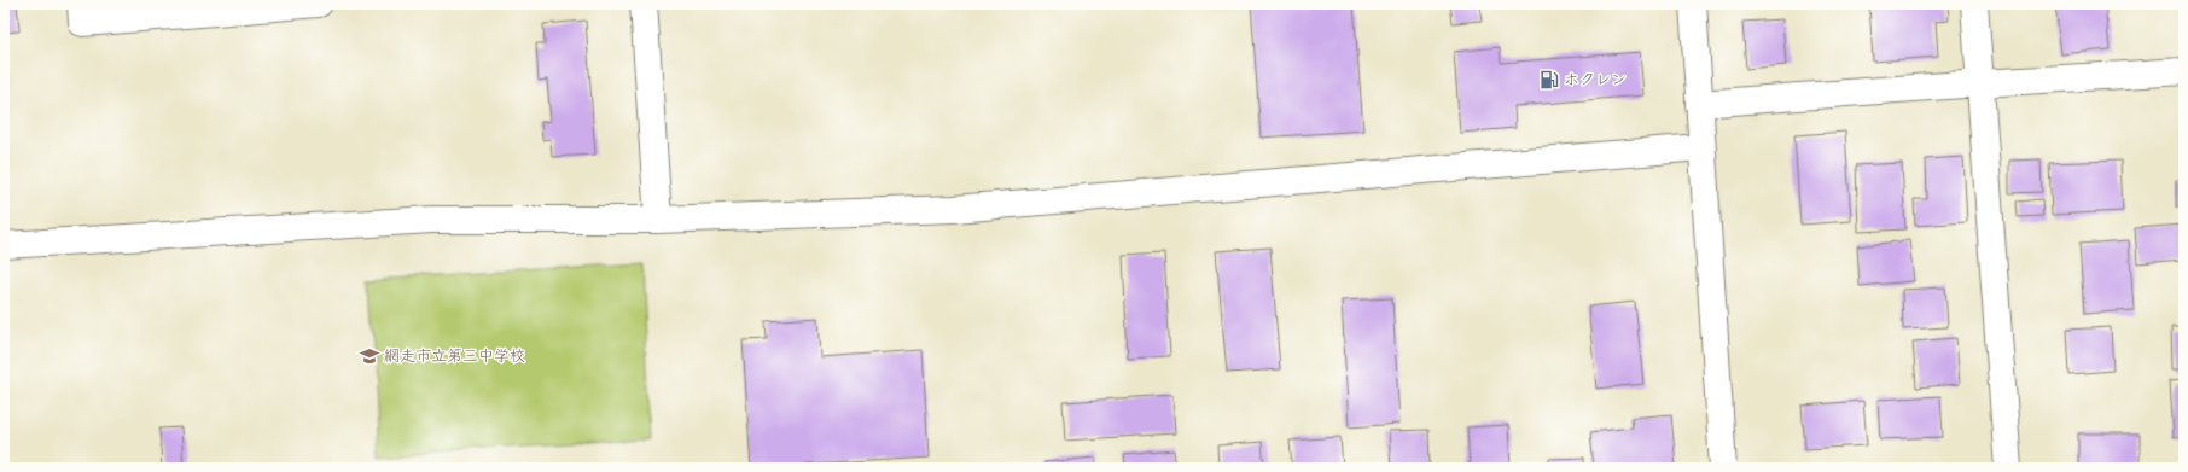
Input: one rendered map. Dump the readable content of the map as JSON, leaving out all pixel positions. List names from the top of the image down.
{
  "places": {
    "fuel station": ["ホクレン"],
    "school or university": ["網走市立第三中学校"]
  }
}
